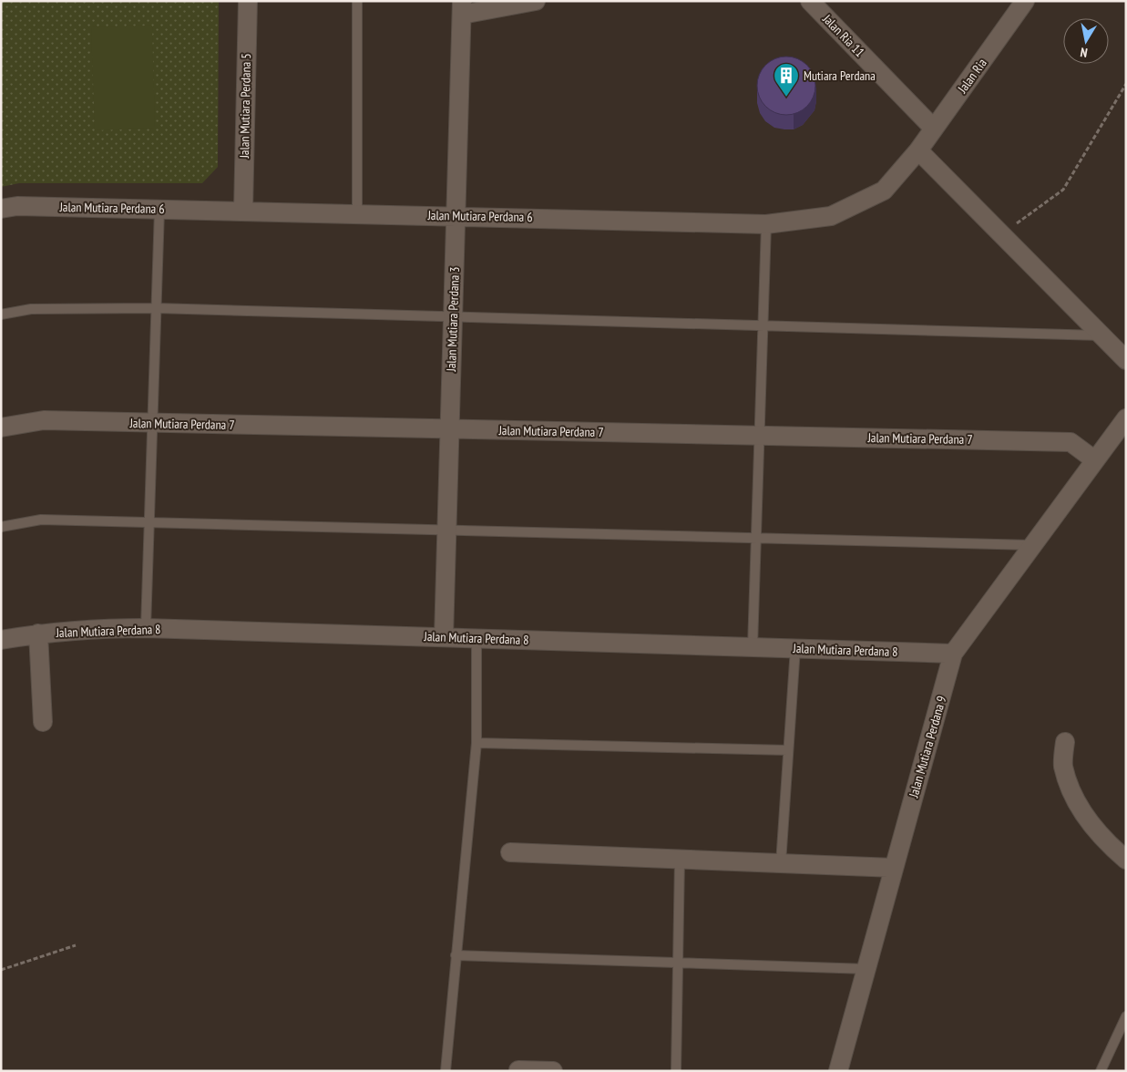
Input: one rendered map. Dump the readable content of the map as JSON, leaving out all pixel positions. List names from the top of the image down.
{
  "streets": {
    "street": [
      "Jalan Ria 11",
      "Jalan Ria",
      "Jalan Mutiara Perdana 5",
      "Jalan Mutiara Perdana 6",
      "Jalan Mutiara Perdana 3",
      "Jalan Mutiara Perdana 7",
      "Jalan Mutiara Perdana 8",
      "Jalan Mutiara Perdana 9"
    ]
  },
  "crossings": [
    ["Jalan Ria 11", "Jalan Ria"],
    ["Jalan Ria", "Jalan Mutiara Perdana 6"],
    ["Jalan Mutiara Perdana 5", "Jalan Mutiara Perdana 6"],
    ["Jalan Mutiara Perdana 6", "Jalan Mutiara Perdana 3"],
    ["Jalan Mutiara Perdana 3", "Jalan Mutiara Perdana 7"],
    ["Jalan Mutiara Perdana 3", "Jalan Mutiara Perdana 8"],
    ["Jalan Mutiara Perdana 7", "Jalan Mutiara Perdana 9"],
    ["Jalan Mutiara Perdana 8", "Jalan Mutiara Perdana 9"]
  ],
  "places": {
    "building": ["Mutiara Perdana"]
  },
  "north": "bottom"
}
